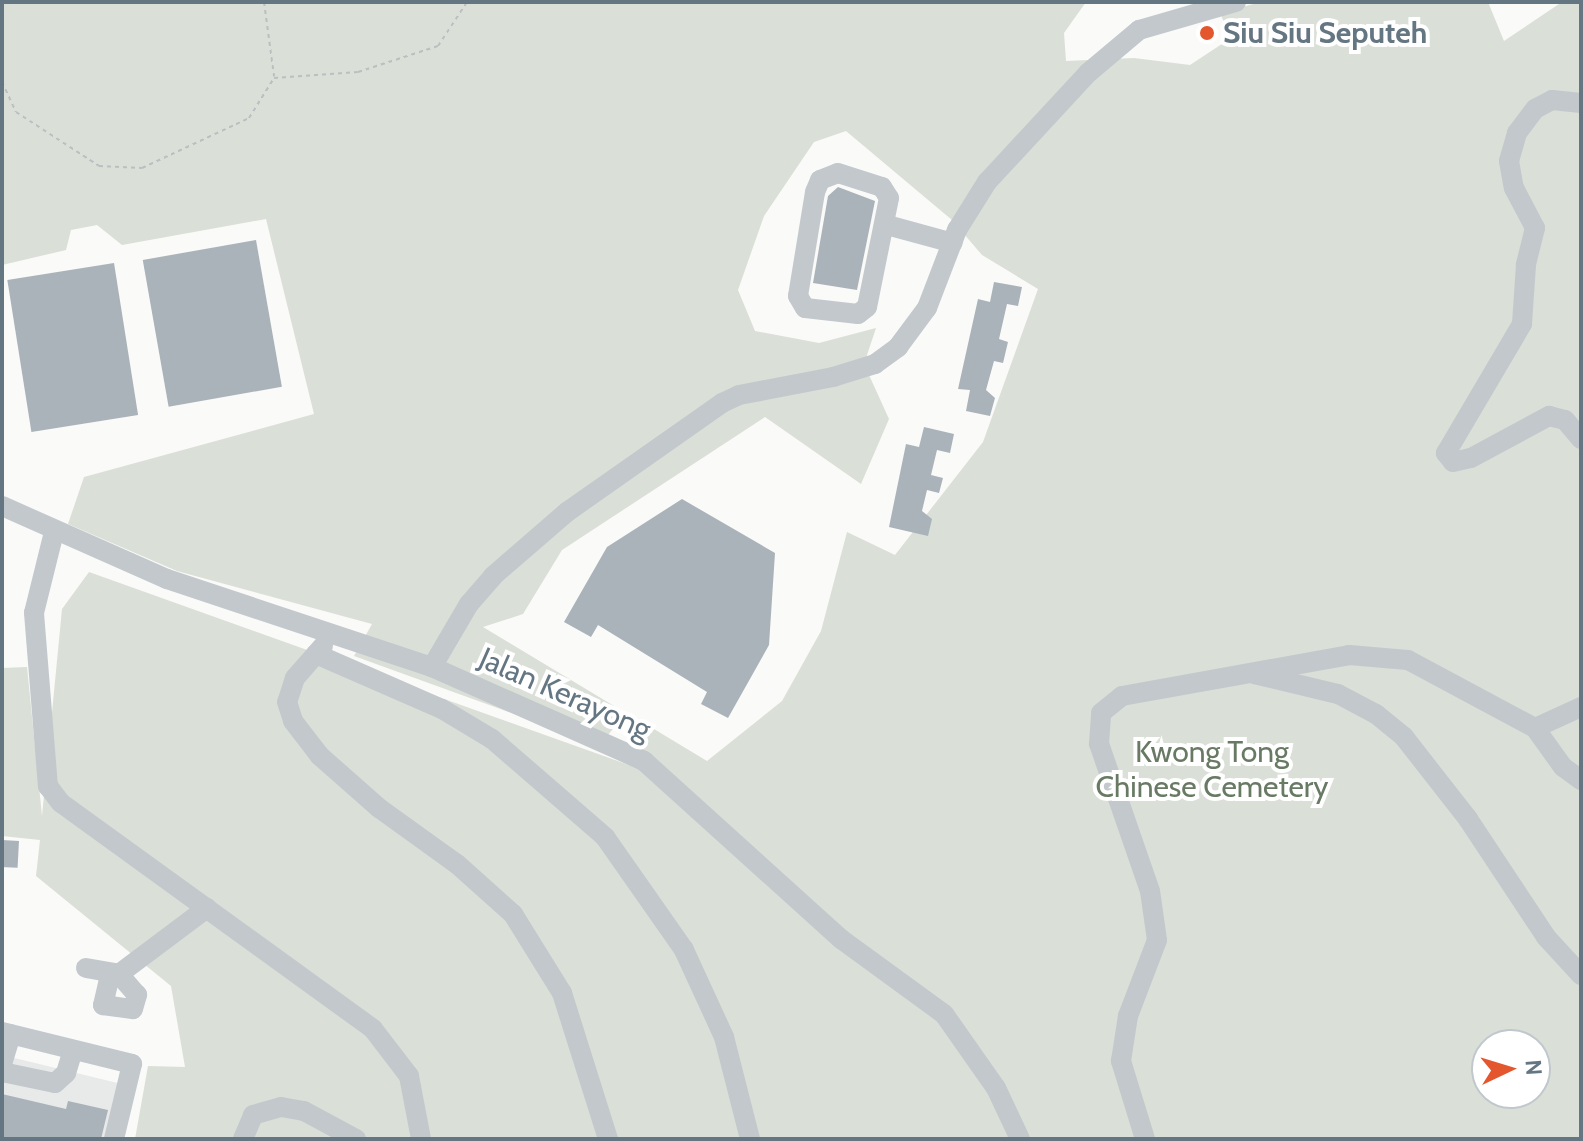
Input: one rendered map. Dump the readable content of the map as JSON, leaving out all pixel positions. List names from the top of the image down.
{
  "streets": {
    "street": ["Jalan Kerayong"]
  },
  "parks": ["Kwong Tong Chinese Cemetery"],
  "places": ["Siu Siu Seputeh"],
  "north": "right"
}
